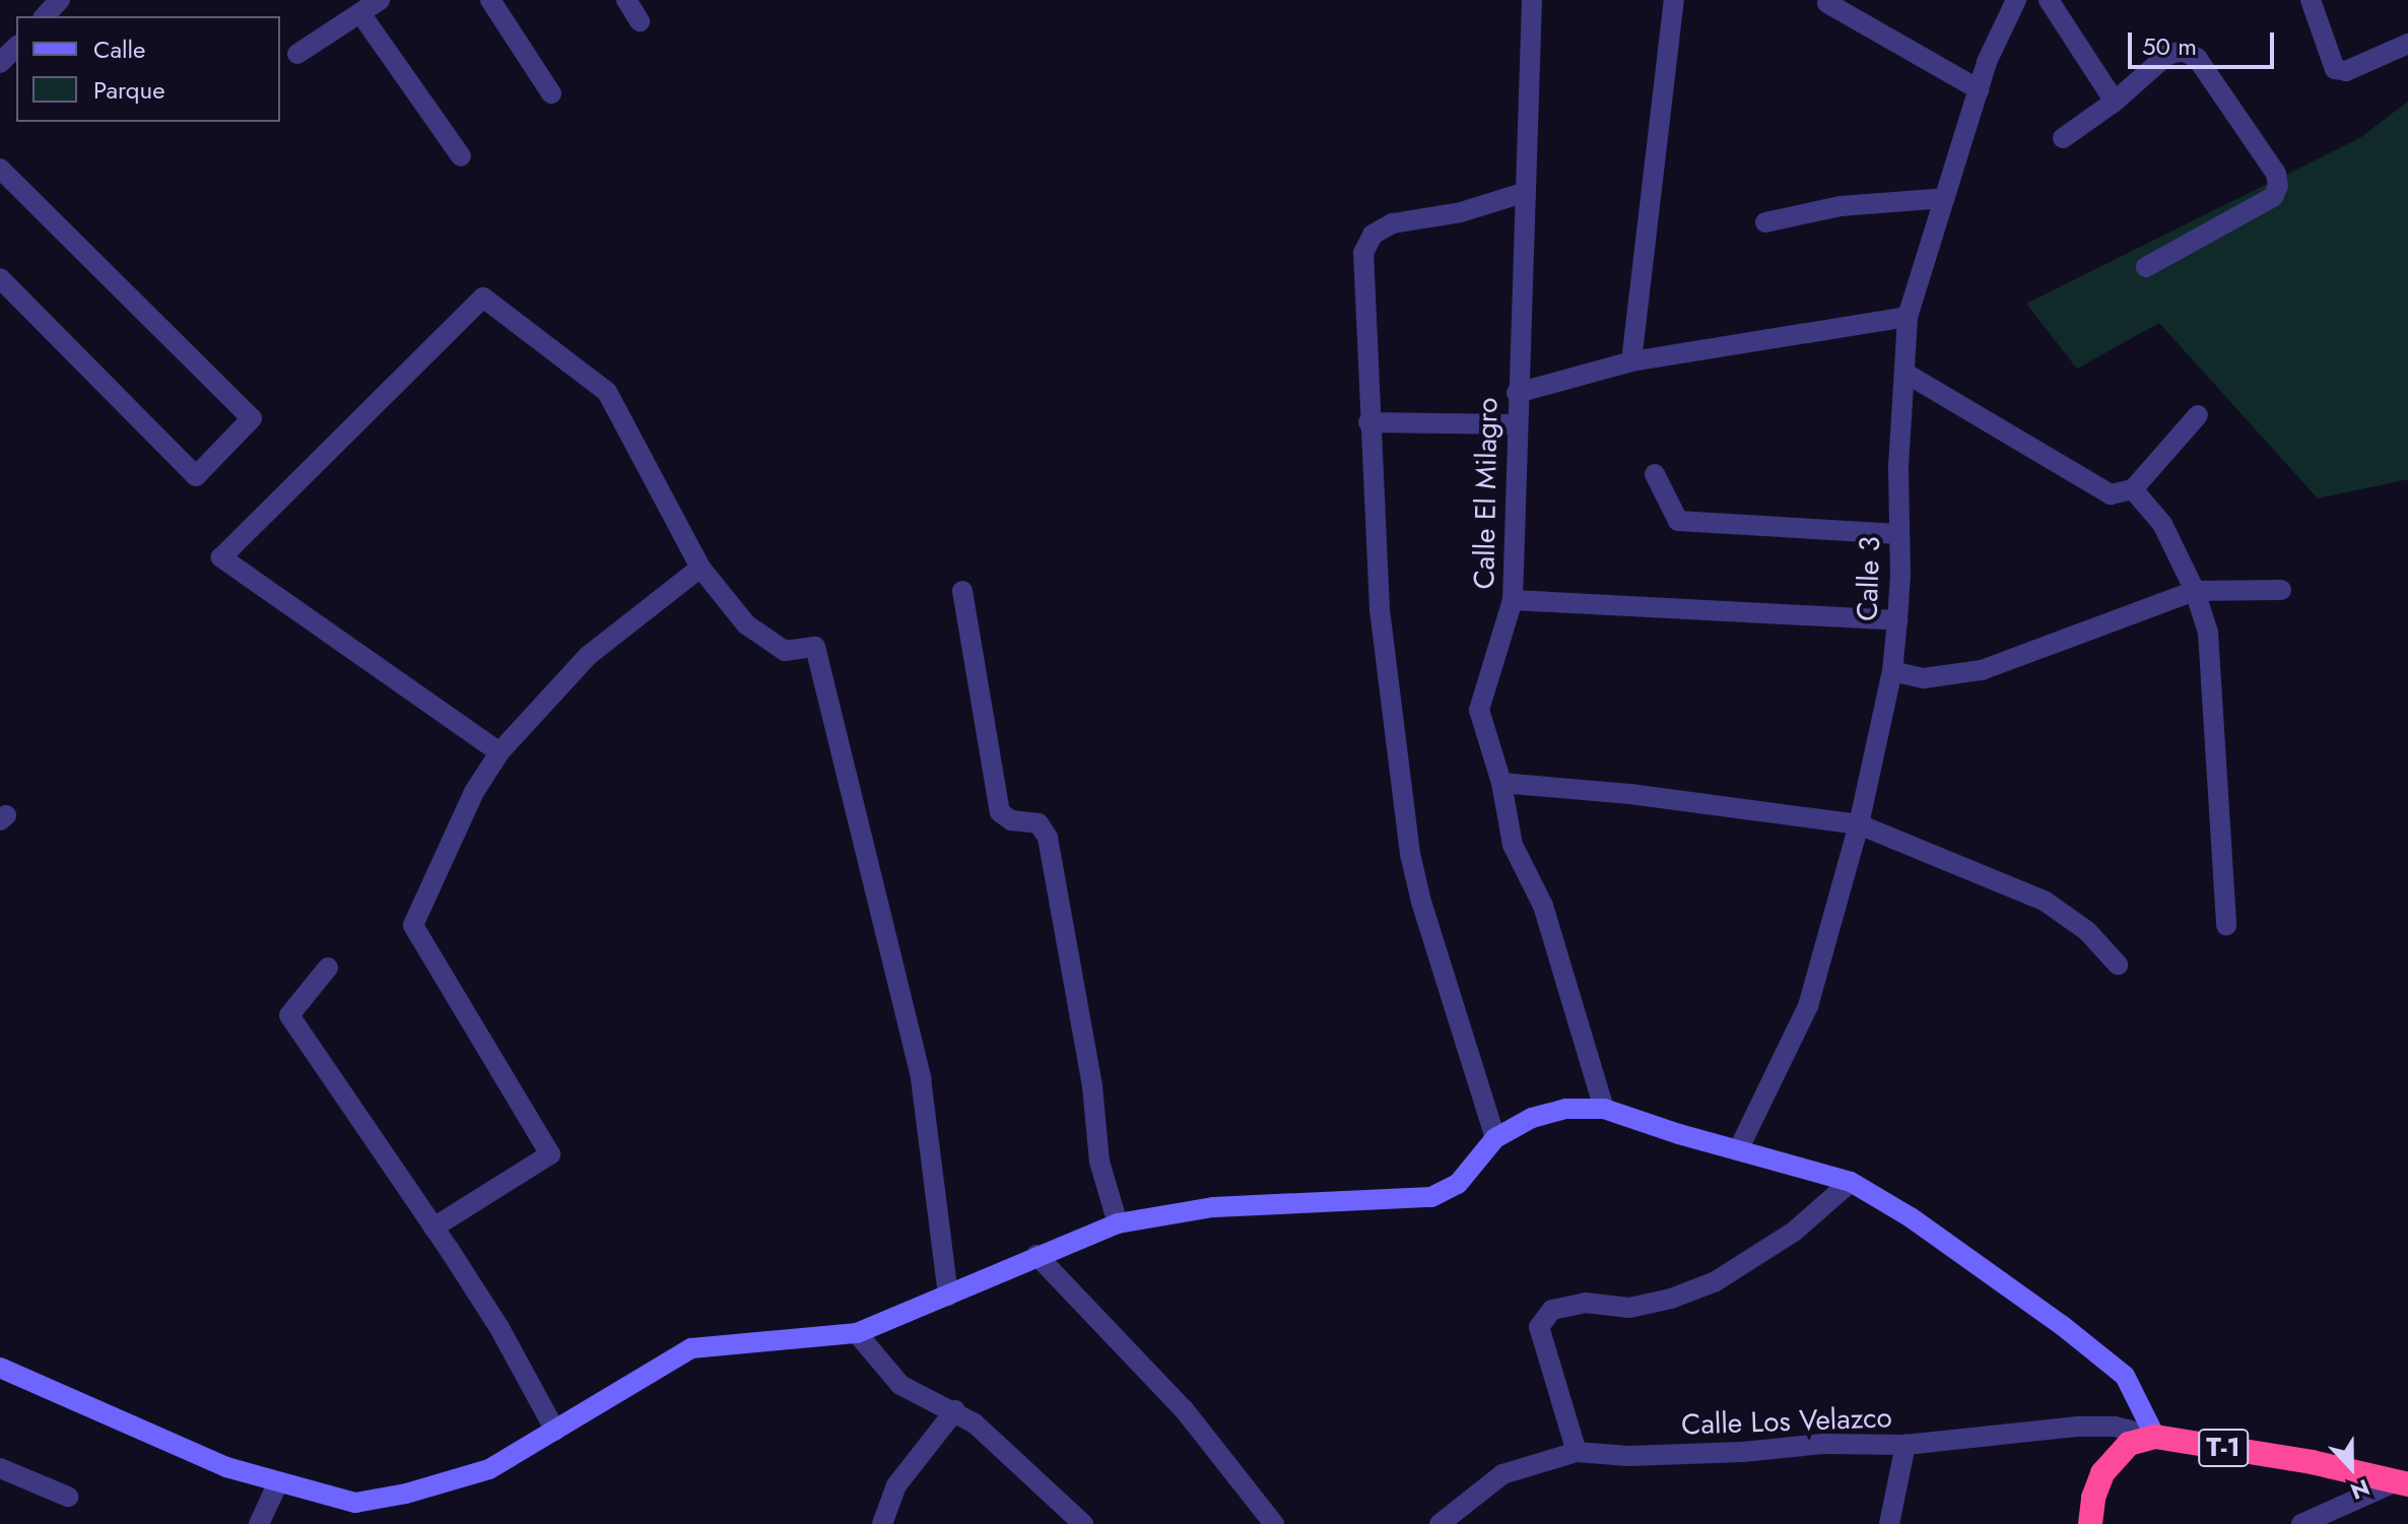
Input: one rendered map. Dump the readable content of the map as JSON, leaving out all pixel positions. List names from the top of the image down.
{
  "streets": {
    "highway": ["T-1"],
    "street": ["Calle El Milagro", "Calle 3", "Calle Los Velazco"]
  },
  "crossings": [
    ["Calle Los Velazco", "T-1"]
  ],
  "legend": ["Calle", "Parque"],
  "scale_bar": "50 m",
  "north": "bottom"
}
